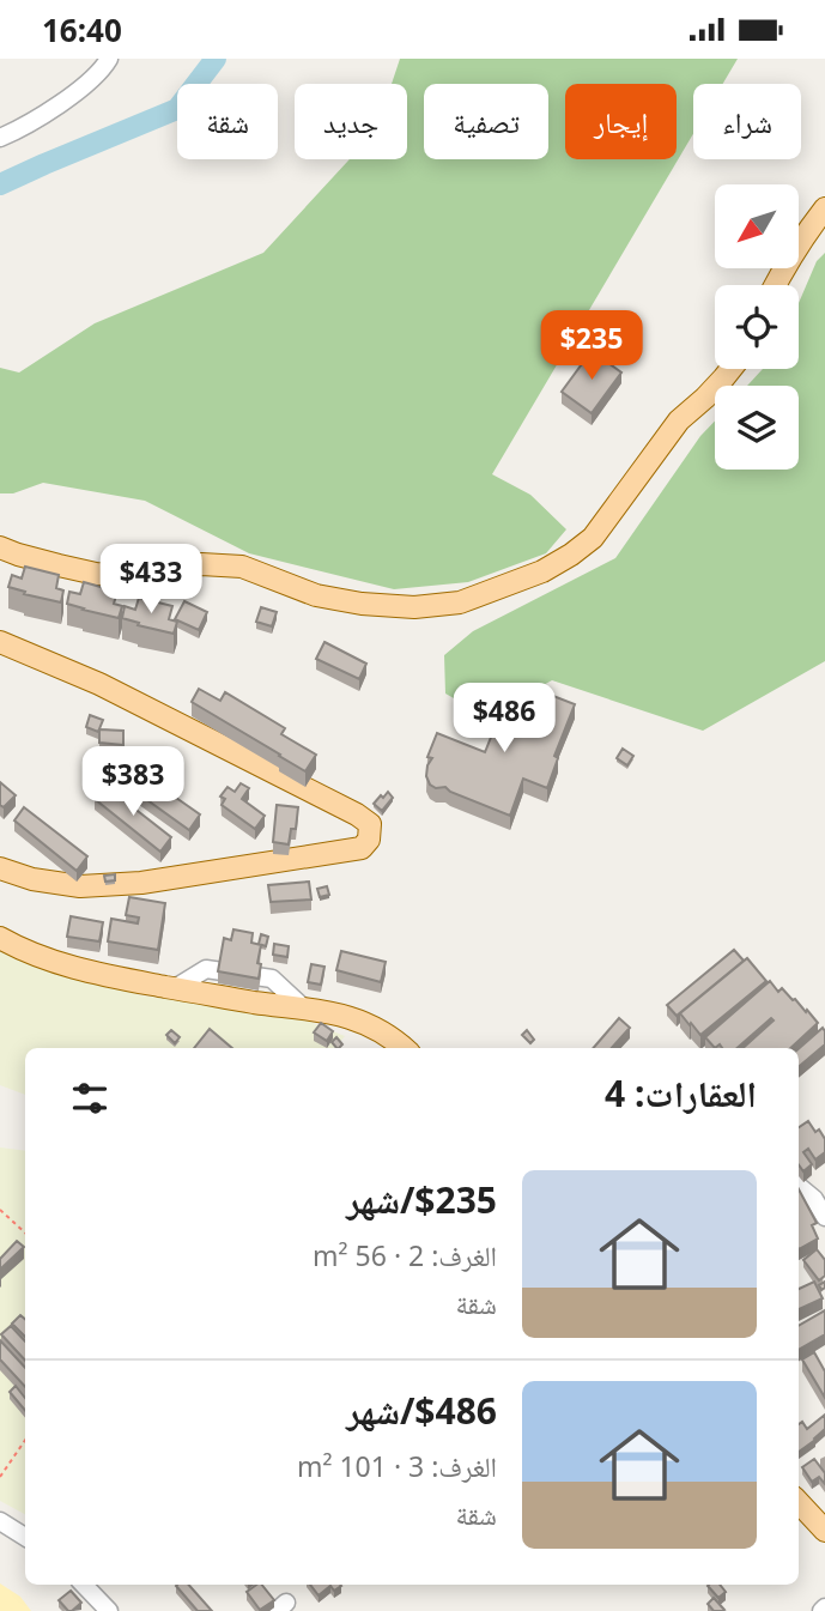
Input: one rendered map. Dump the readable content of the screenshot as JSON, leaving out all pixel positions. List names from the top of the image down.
{
  "north": "bottom left",
  "page": {
    "status": "16:40",
    "chip": [
      "شراء",
      "إيجار",
      "تصفية",
      "جديد",
      "شقة"
    ],
    "price": [
      "$235",
      "$433",
      "$486",
      "$383"
    ],
    "heading": "العقارات: 4",
    "list": [
      {
        "name": "$235/شهر",
        "note": "الغرف: 2 · 56 m² · شقة"
      },
      {
        "name": "$486/شهر",
        "note": "الغرف: 3 · 101 m² · شقة"
      }
    ]
  }
}
